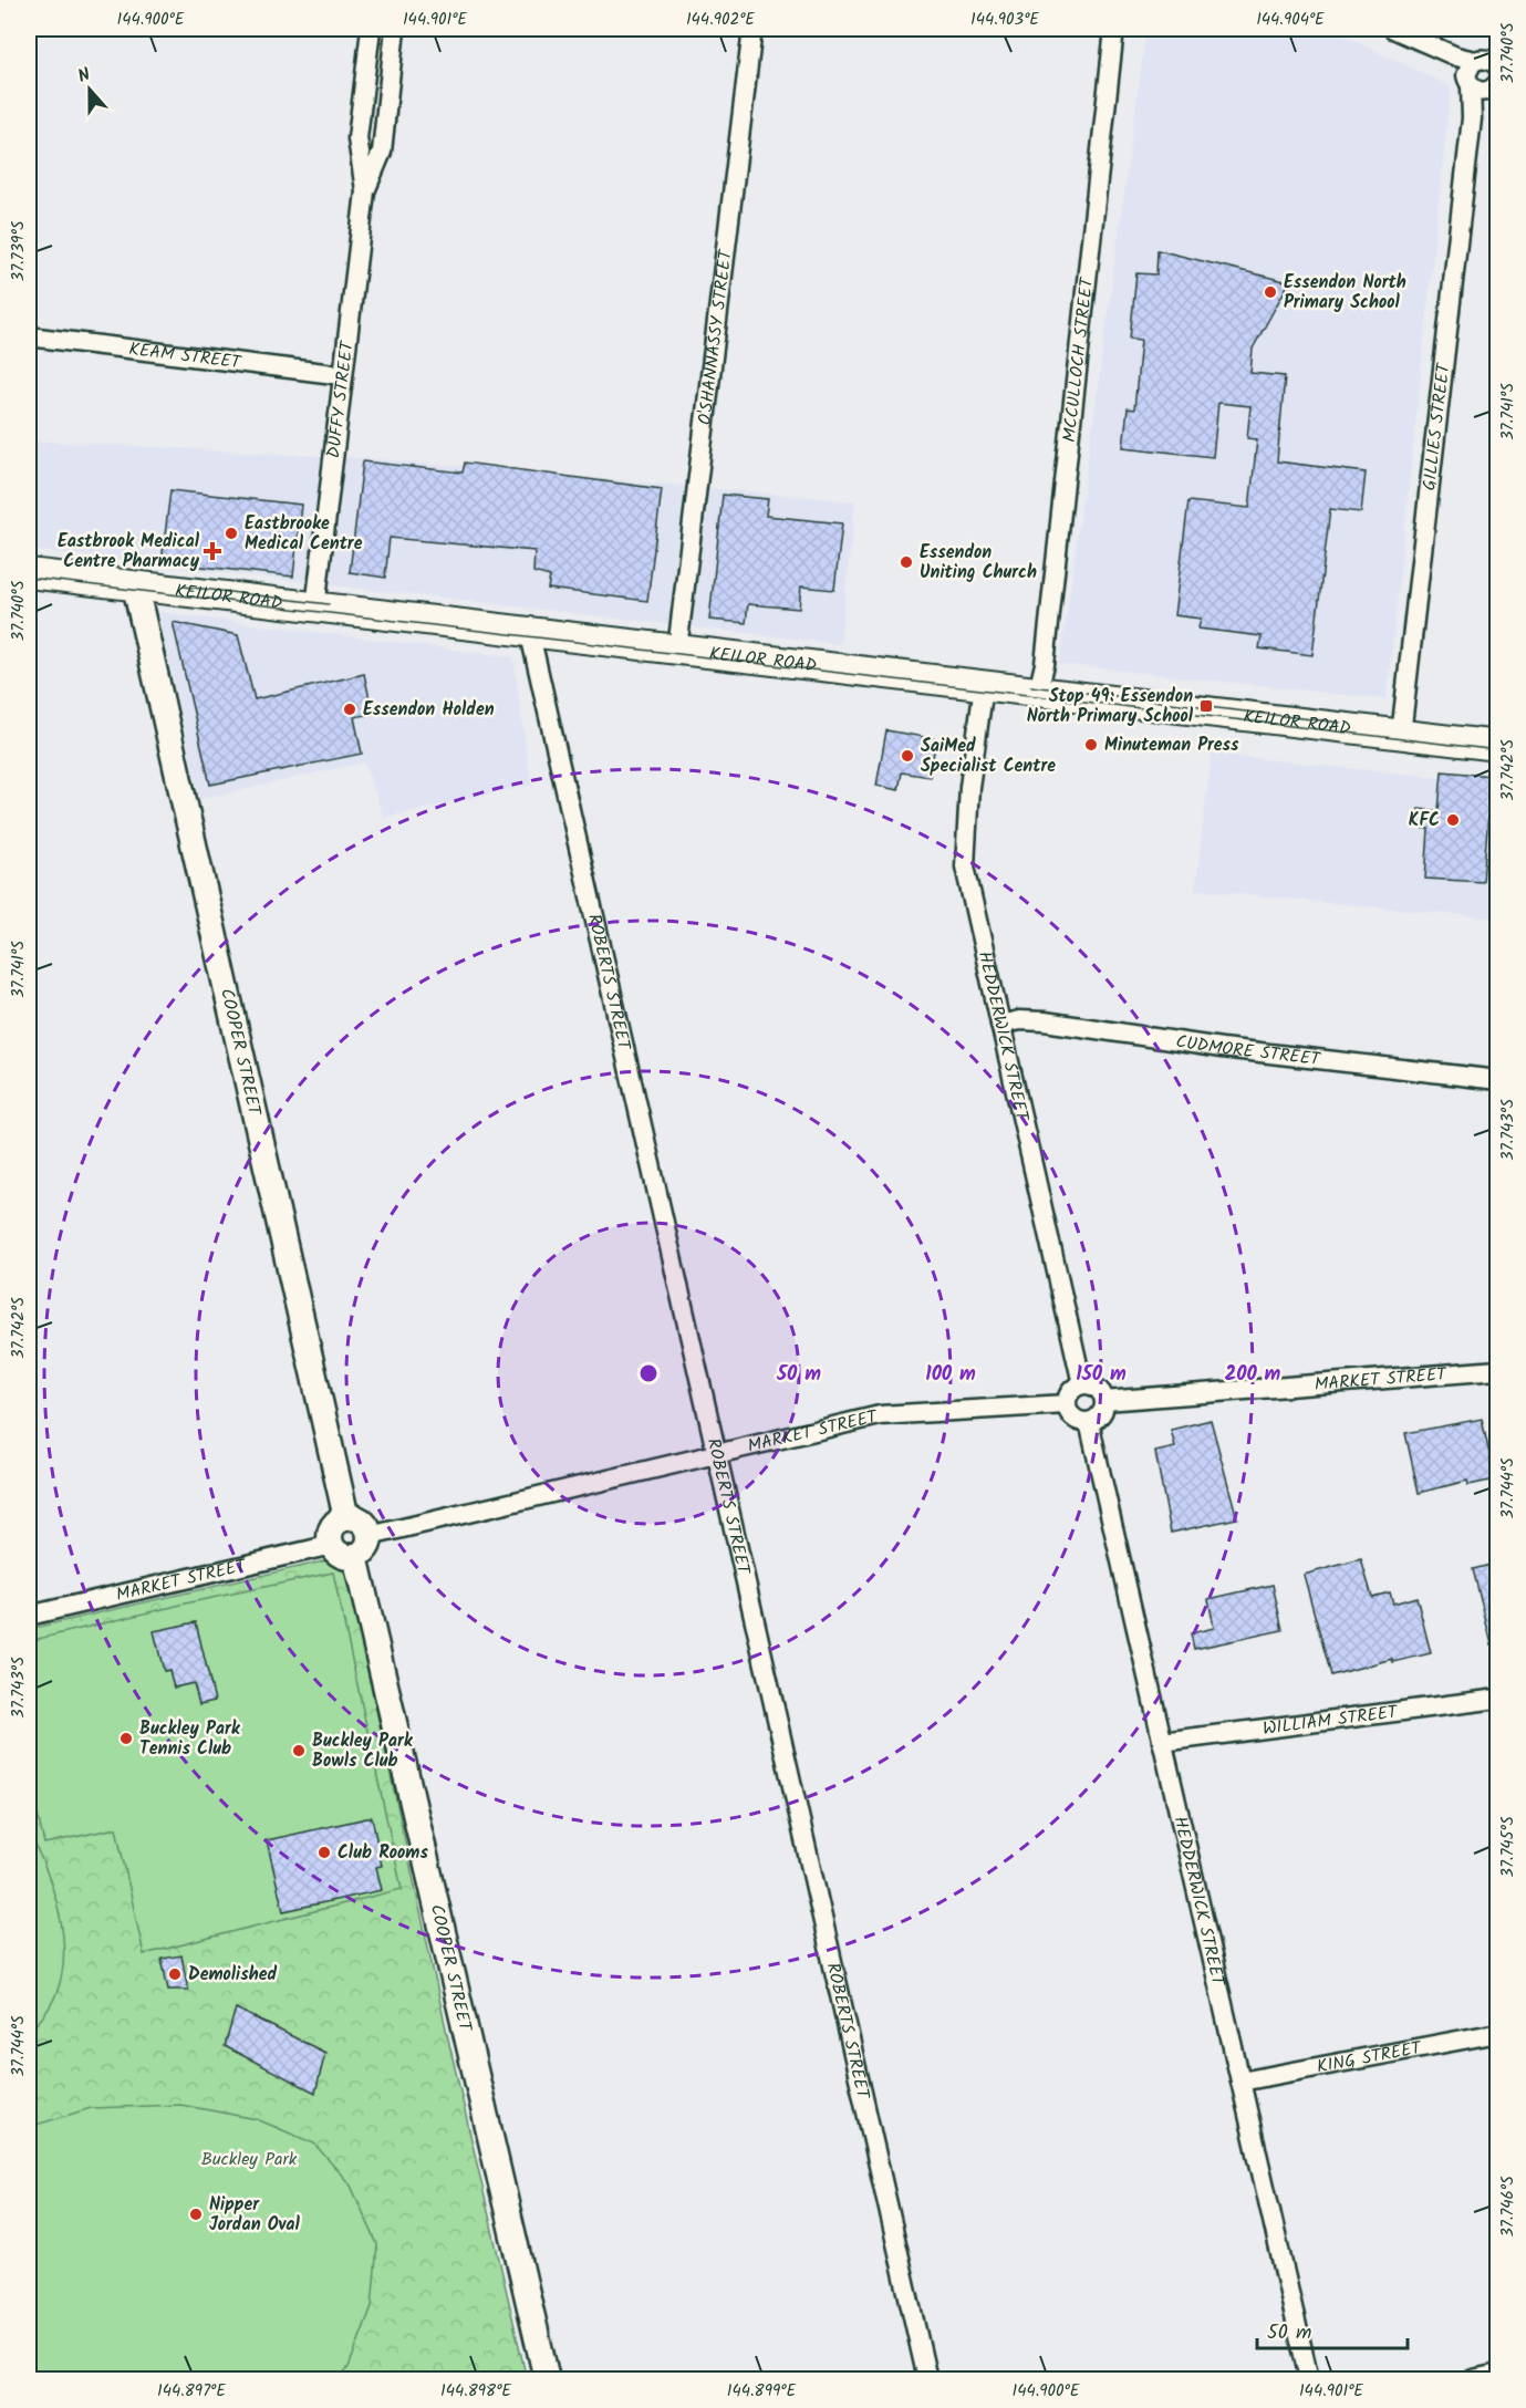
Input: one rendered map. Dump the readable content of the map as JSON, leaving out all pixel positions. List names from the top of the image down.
{
  "streets": {
    "main road": ["KEILOR ROAD"],
    "street": [
      "O'SHANNASSY STREET",
      "KEAM STREET",
      "MCCULLOCH STREET",
      "DUFFY STREET",
      "GILLIES STREET",
      "ROBERTS STREET",
      "HEDDERWICK STREET",
      "CUDMORE STREET",
      "COOPER STREET",
      "MARKET STREET",
      "WILLIAM STREET",
      "KING STREET"
    ]
  },
  "crossings": [
    ["O'SHANNASSY STREET", "KEILOR ROAD"],
    ["KEAM STREET", "DUFFY STREET"],
    ["MCCULLOCH STREET", "KEILOR ROAD"],
    ["DUFFY STREET", "KEILOR ROAD"],
    ["GILLIES STREET", "KEILOR ROAD"],
    ["KEILOR ROAD", "ROBERTS STREET"],
    ["KEILOR ROAD", "HEDDERWICK STREET"],
    ["KEILOR ROAD", "COOPER STREET"],
    ["ROBERTS STREET", "MARKET STREET"],
    ["HEDDERWICK STREET", "CUDMORE STREET"],
    ["HEDDERWICK STREET", "MARKET STREET"],
    ["HEDDERWICK STREET", "WILLIAM STREET"],
    ["HEDDERWICK STREET", "KING STREET"],
    ["COOPER STREET", "MARKET STREET"]
  ],
  "parks": ["Buckley Park"],
  "places": {
    "other": [
      "Essendon North Primary School",
      "Eastbrooke Medical Centre",
      "Essendon Uniting Church",
      "Essendon Holden",
      "Minuteman Press",
      "SaiMed Specialist Centre",
      "KFC",
      "Buckley Park Tennis Club",
      "Buckley Park Bowls Club",
      "Club Rooms",
      "Demolished",
      "Nipper Jordan Oval"
    ],
    "health": ["Eastbrook Medical Centre Pharmacy"],
    "transit": ["Stop 49: Essendon North Primary School"]
  },
  "scale_bar": "50 m",
  "north": "top",
  "coordinates": [
    "144.900°E",
    "144.901°E",
    "144.902°E",
    "144.903°E",
    "144.904°E",
    "37.740°S",
    "37.739°S",
    "37.741°S",
    "37.742°S",
    "37.743°S",
    "37.744°S",
    "37.745°S",
    "37.746°S",
    "144.897°E",
    "144.898°E",
    "144.899°E"
  ],
  "rings": [
    "50 m",
    "100 m",
    "150 m",
    "200 m"
  ]
}
